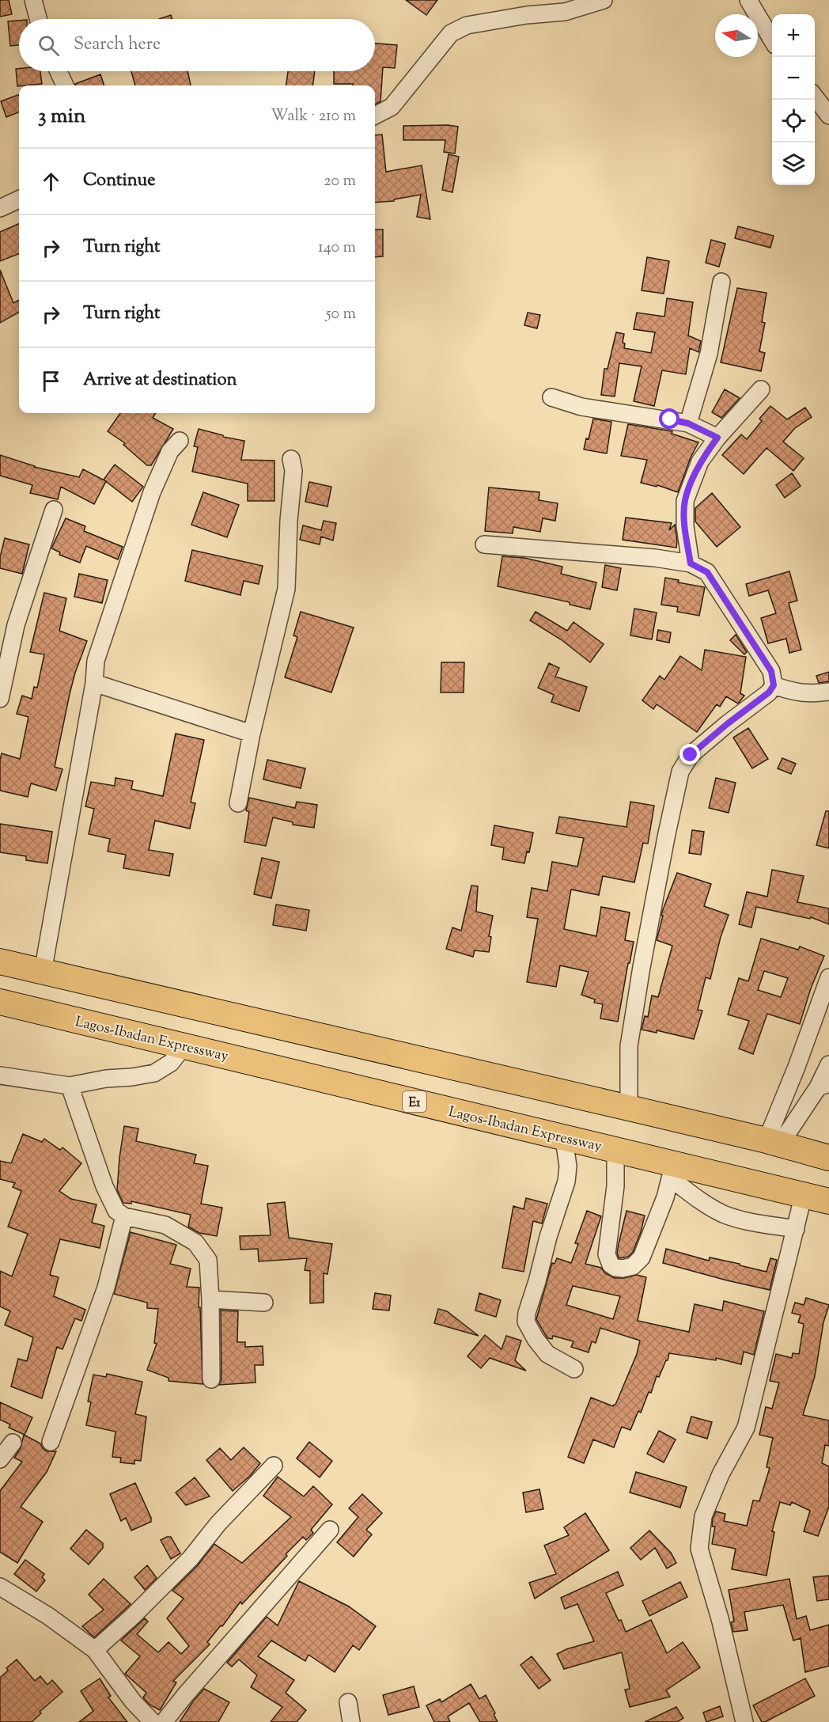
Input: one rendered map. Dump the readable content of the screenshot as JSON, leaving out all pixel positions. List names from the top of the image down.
{
  "streets": {
    "highway": ["Lagos-Ibadan Expressway", "E1"]
  },
  "north": "left",
  "page": {
    "map_buttons": ["+", "−"],
    "search": "Search here",
    "heading": ["3 min", "Walk · 210 m"],
    "list": [
      ["Continue", "20 m"],
      ["Turn right", "140 m"],
      ["Turn right", "50 m"],
      "Arrive at destination"
    ]
  }
}
